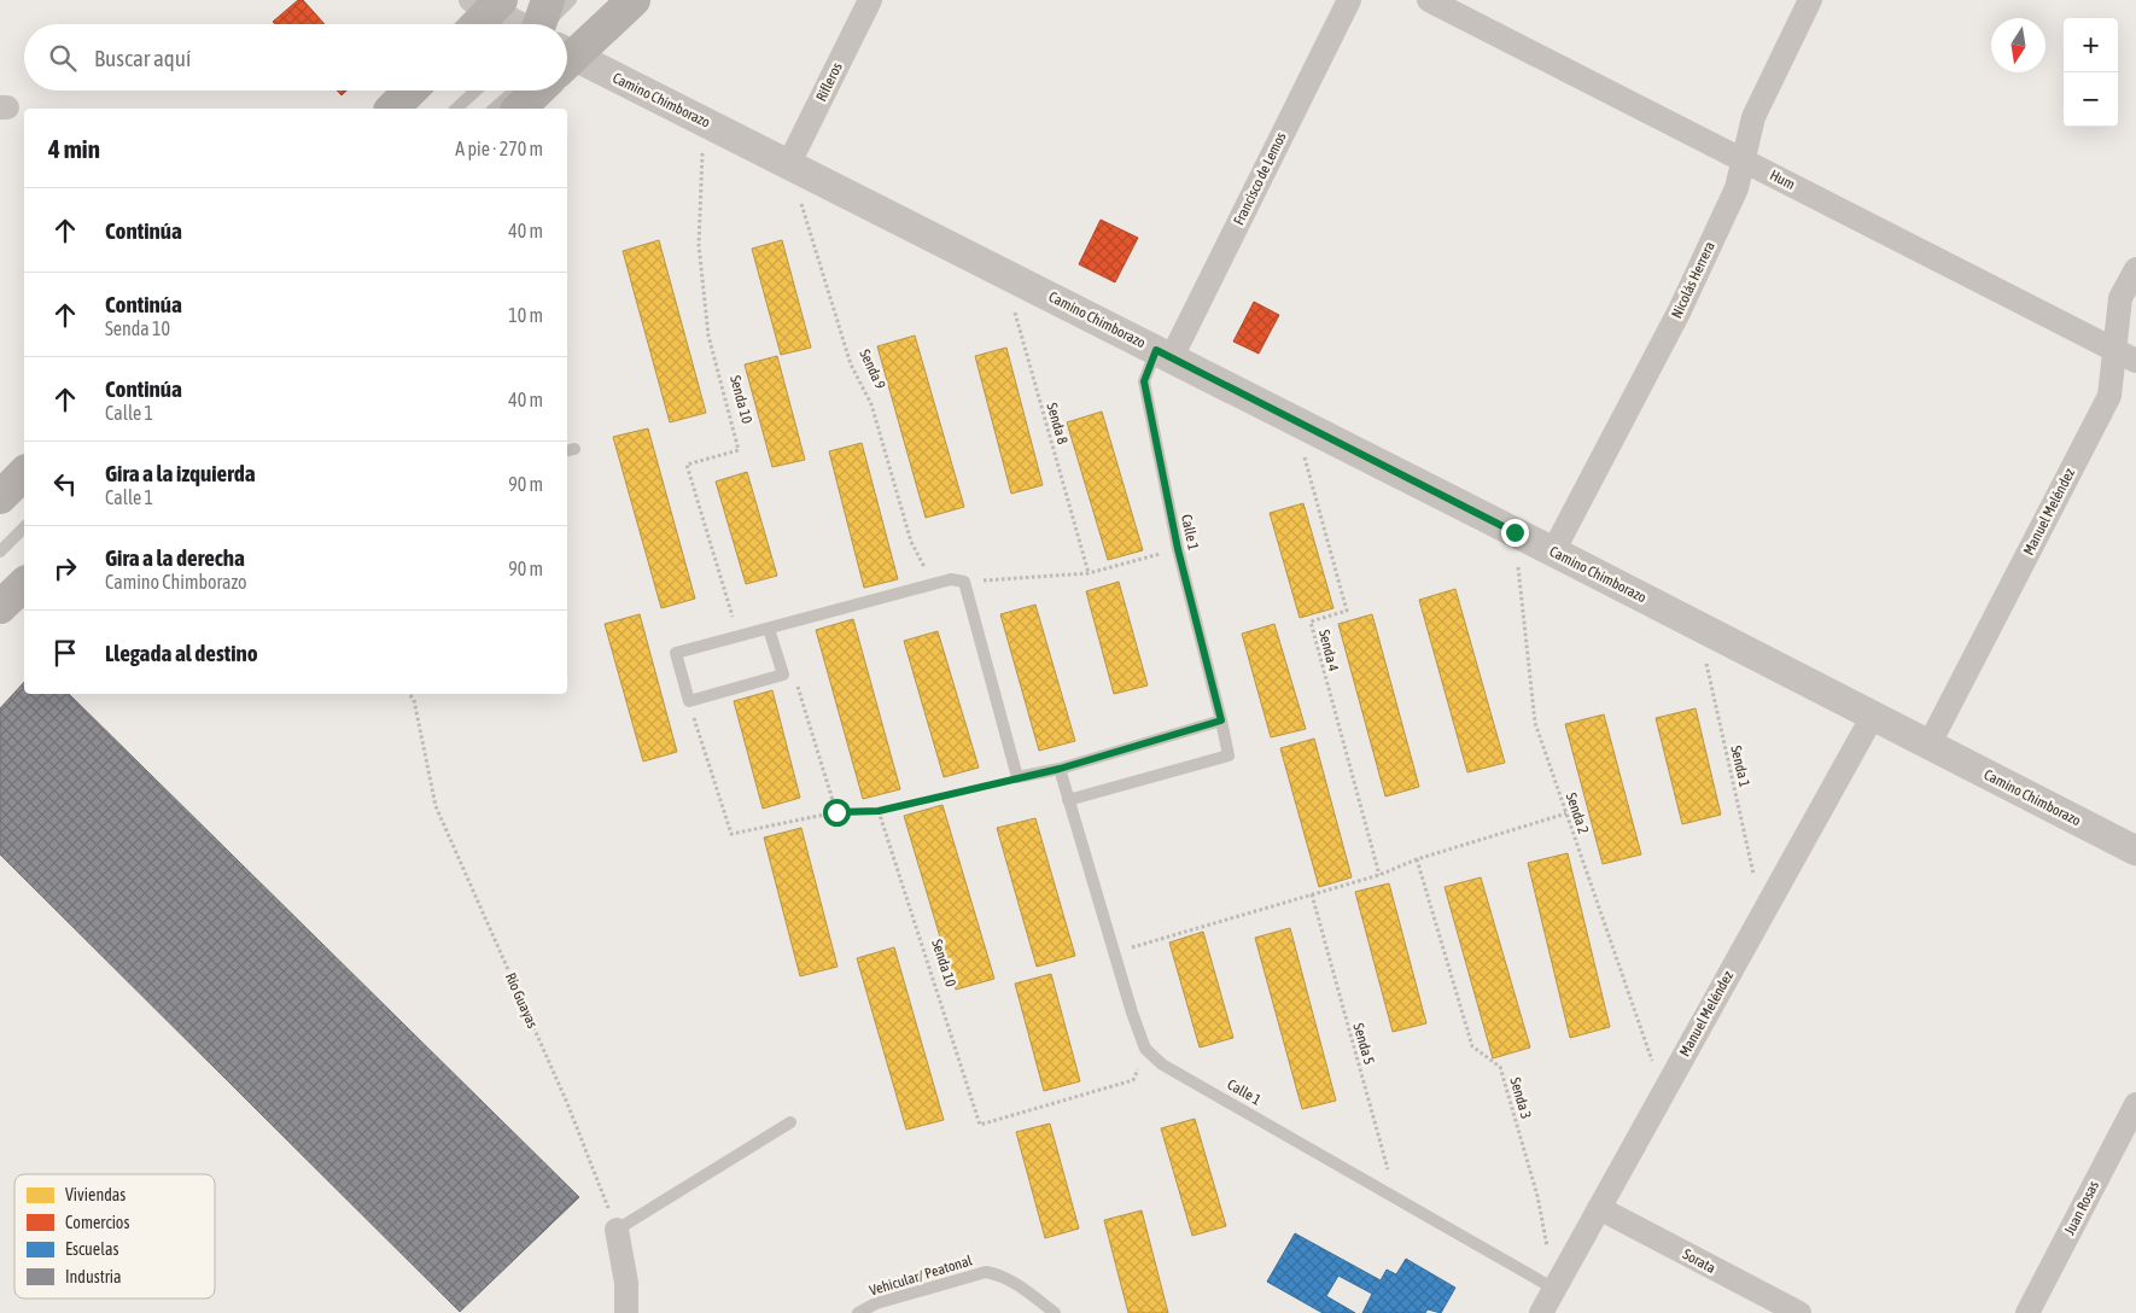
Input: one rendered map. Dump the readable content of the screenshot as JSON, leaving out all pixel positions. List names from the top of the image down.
{
  "streets": {
    "street": [
      "Rifleros",
      "Camino Chimborazo",
      "Francisco de Lemos",
      "Hum",
      "Nicolás Herrera",
      "Manuel Meléndez",
      "Juan Rosas",
      "Sorata"
    ],
    "lane": ["Calle 1", "Vehicular/ Peatonal"],
    "path": [
      "Senda 9",
      "Senda 10",
      "Senda 8",
      "Senda 4",
      "Senda 1",
      "Senda 2",
      "Río Guayas",
      "Senda 5",
      "Senda 3"
    ]
  },
  "crossings": [
    ["Rifleros", "Camino Chimborazo"],
    ["Rifleros", "Senda 9"],
    ["Camino Chimborazo", "Francisco de Lemos"],
    ["Camino Chimborazo", "Nicolás Herrera"],
    ["Camino Chimborazo", "Senda 9"],
    ["Camino Chimborazo", "Senda 10"],
    ["Camino Chimborazo", "Senda 8"],
    ["Camino Chimborazo", "Manuel Meléndez"],
    ["Camino Chimborazo", "Calle 1"],
    ["Camino Chimborazo", "Senda 4"],
    ["Camino Chimborazo", "Senda 1"],
    ["Camino Chimborazo", "Senda 2"],
    ["Francisco de Lemos", "Calle 1"],
    ["Hum", "Nicolás Herrera"],
    ["Hum", "Manuel Meléndez"],
    ["Senda 10", "Calle 1"],
    ["Manuel Meléndez", "Calle 1"],
    ["Manuel Meléndez", "Senda 1"],
    ["Manuel Meléndez", "Senda 2"],
    ["Manuel Meléndez", "Senda 3"],
    ["Manuel Meléndez", "Sorata"],
    ["Calle 1", "Senda 5"],
    ["Calle 1", "Senda 3"]
  ],
  "legend": [
    "Viviendas",
    "Comercios",
    "Escuelas",
    "Industria"
  ],
  "north": "bottom",
  "page": {
    "map_buttons": ["+", "−"],
    "search": "Buscar aquí",
    "heading": ["4 min", "A pie · 270 m"],
    "list": [
      ["Continúa", "40 m"],
      ["Continúa", "Senda 10", "10 m"],
      ["Continúa", "Calle 1", "40 m"],
      ["Gira a la izquierda", "Calle 1", "90 m"],
      ["Gira a la derecha", "Camino Chimborazo", "90 m"],
      "Llegada al destino"
    ]
  }
}
